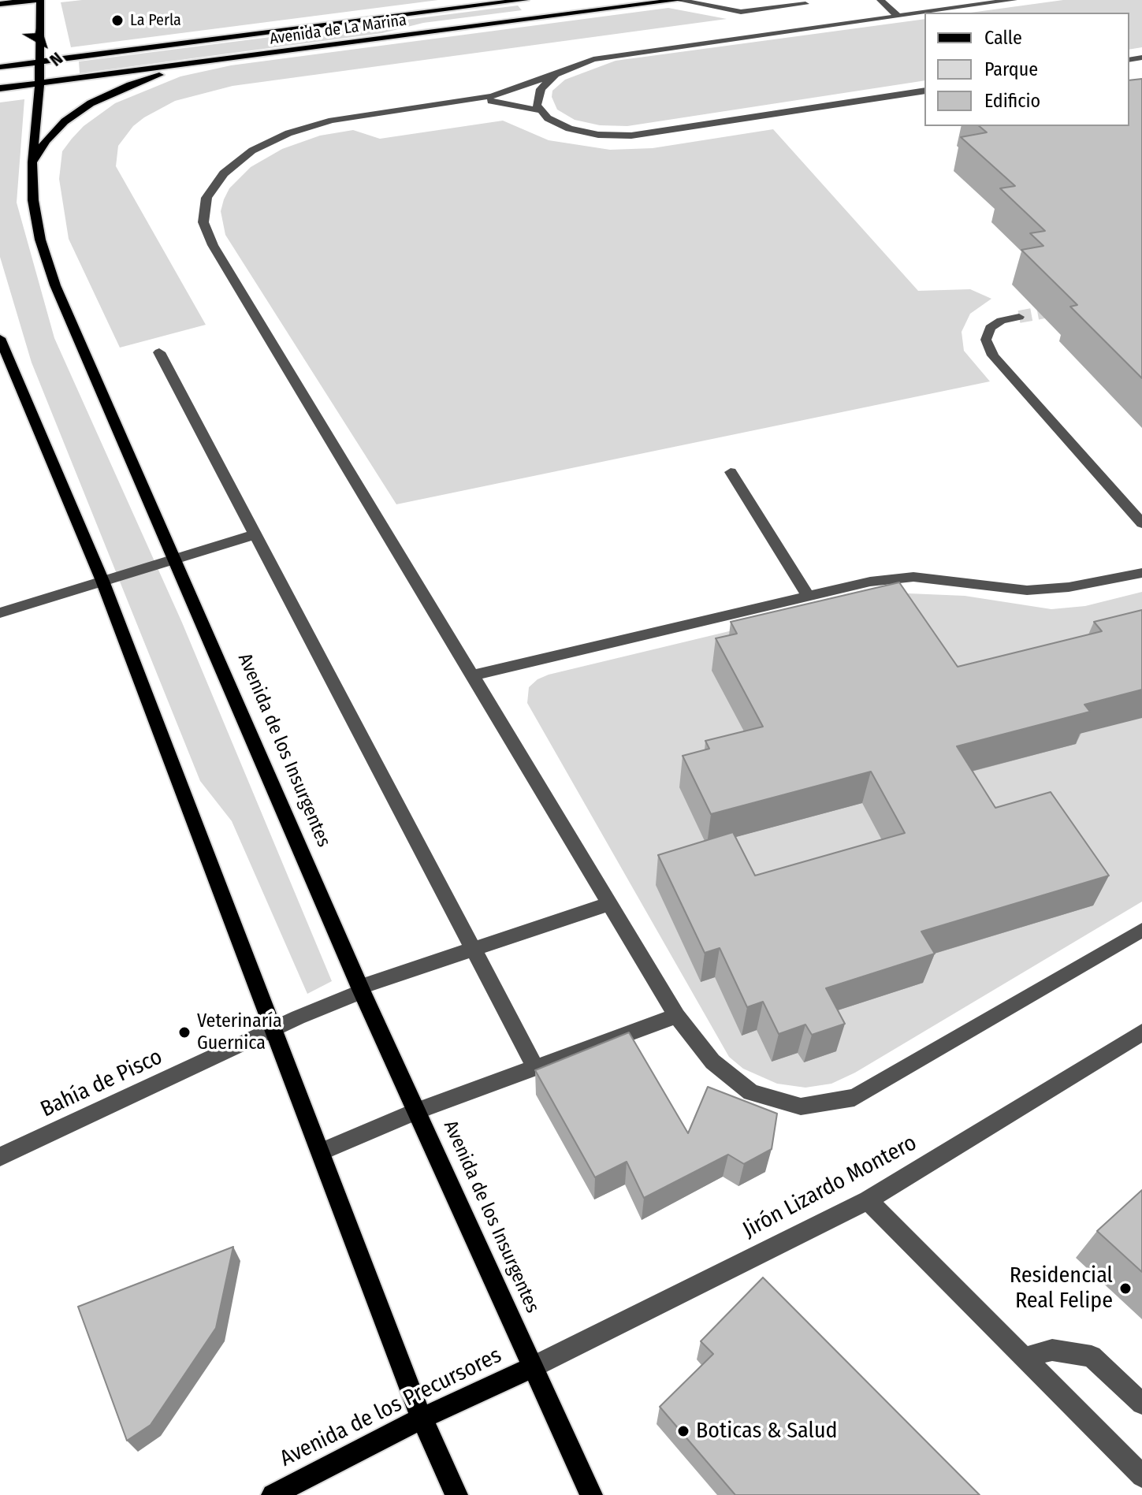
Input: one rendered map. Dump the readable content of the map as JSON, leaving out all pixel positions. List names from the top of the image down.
{
  "streets": {
    "main road": ["Avenida de La Marina", "Avenida de los Insurgentes", "Avenida de los Precursores"],
    "street": ["Bahía de Pisco", "Jirón Lizardo Montero"]
  },
  "crossings": [
    ["Avenida de La Marina", "Avenida de los Insurgentes"],
    ["Avenida de los Insurgentes", "Bahía de Pisco"],
    ["Avenida de los Insurgentes", "Jirón Lizardo Montero"],
    ["Avenida de los Insurgentes", "Avenida de los Precursores"],
    ["Jirón Lizardo Montero", "Avenida de los Precursores"]
  ],
  "places": [
    "La Perla",
    "Veterinaría Guernica",
    "Residencial Real Felipe",
    "Boticas & Salud"
  ],
  "legend": ["Calle", "Parque", "Edificio"],
  "north": "bottom right"
}
